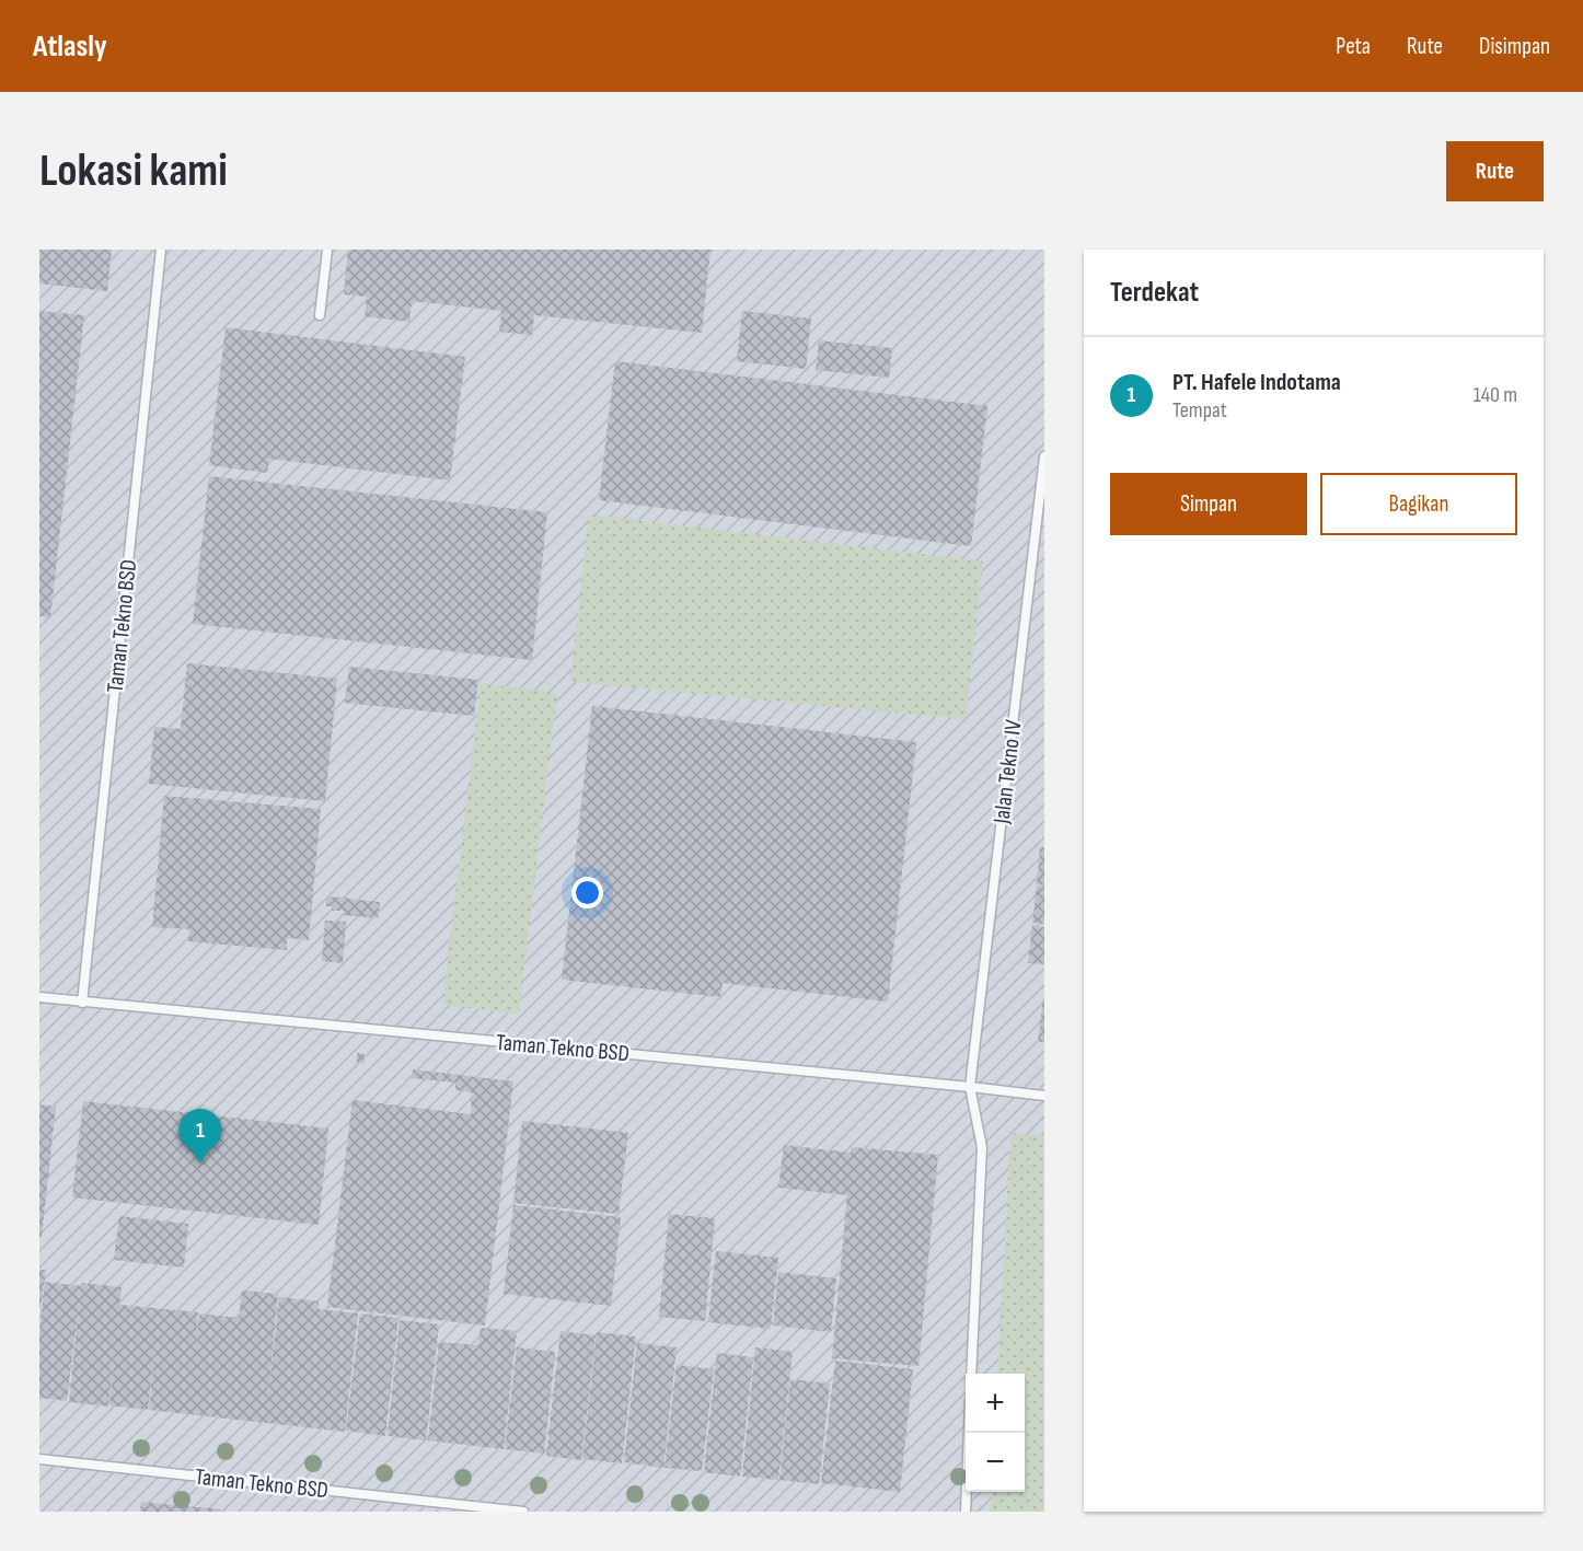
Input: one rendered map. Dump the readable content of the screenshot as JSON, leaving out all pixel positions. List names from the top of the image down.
{
  "streets": {
    "lane": ["Taman Tekno BSD", "Jalan Tekno IV"]
  },
  "crossings": [
    ["Taman Tekno BSD", "Jalan Tekno IV"]
  ],
  "page": {
    "header": "Atlasly",
    "nav": ["Peta", "Rute", "Disimpan"],
    "buttons": [
      "Rute",
      ["Simpan", "Bagikan"]
    ],
    "title": "Lokasi kami",
    "heading": "Terdekat",
    "list": [
      {
        "mark": "1",
        "name": "PT. Hafele Indotama",
        "note": "Tempat",
        "value": "140 m"
      }
    ],
    "pins": "1",
    "map_buttons": ["+", "−"]
  }
}
